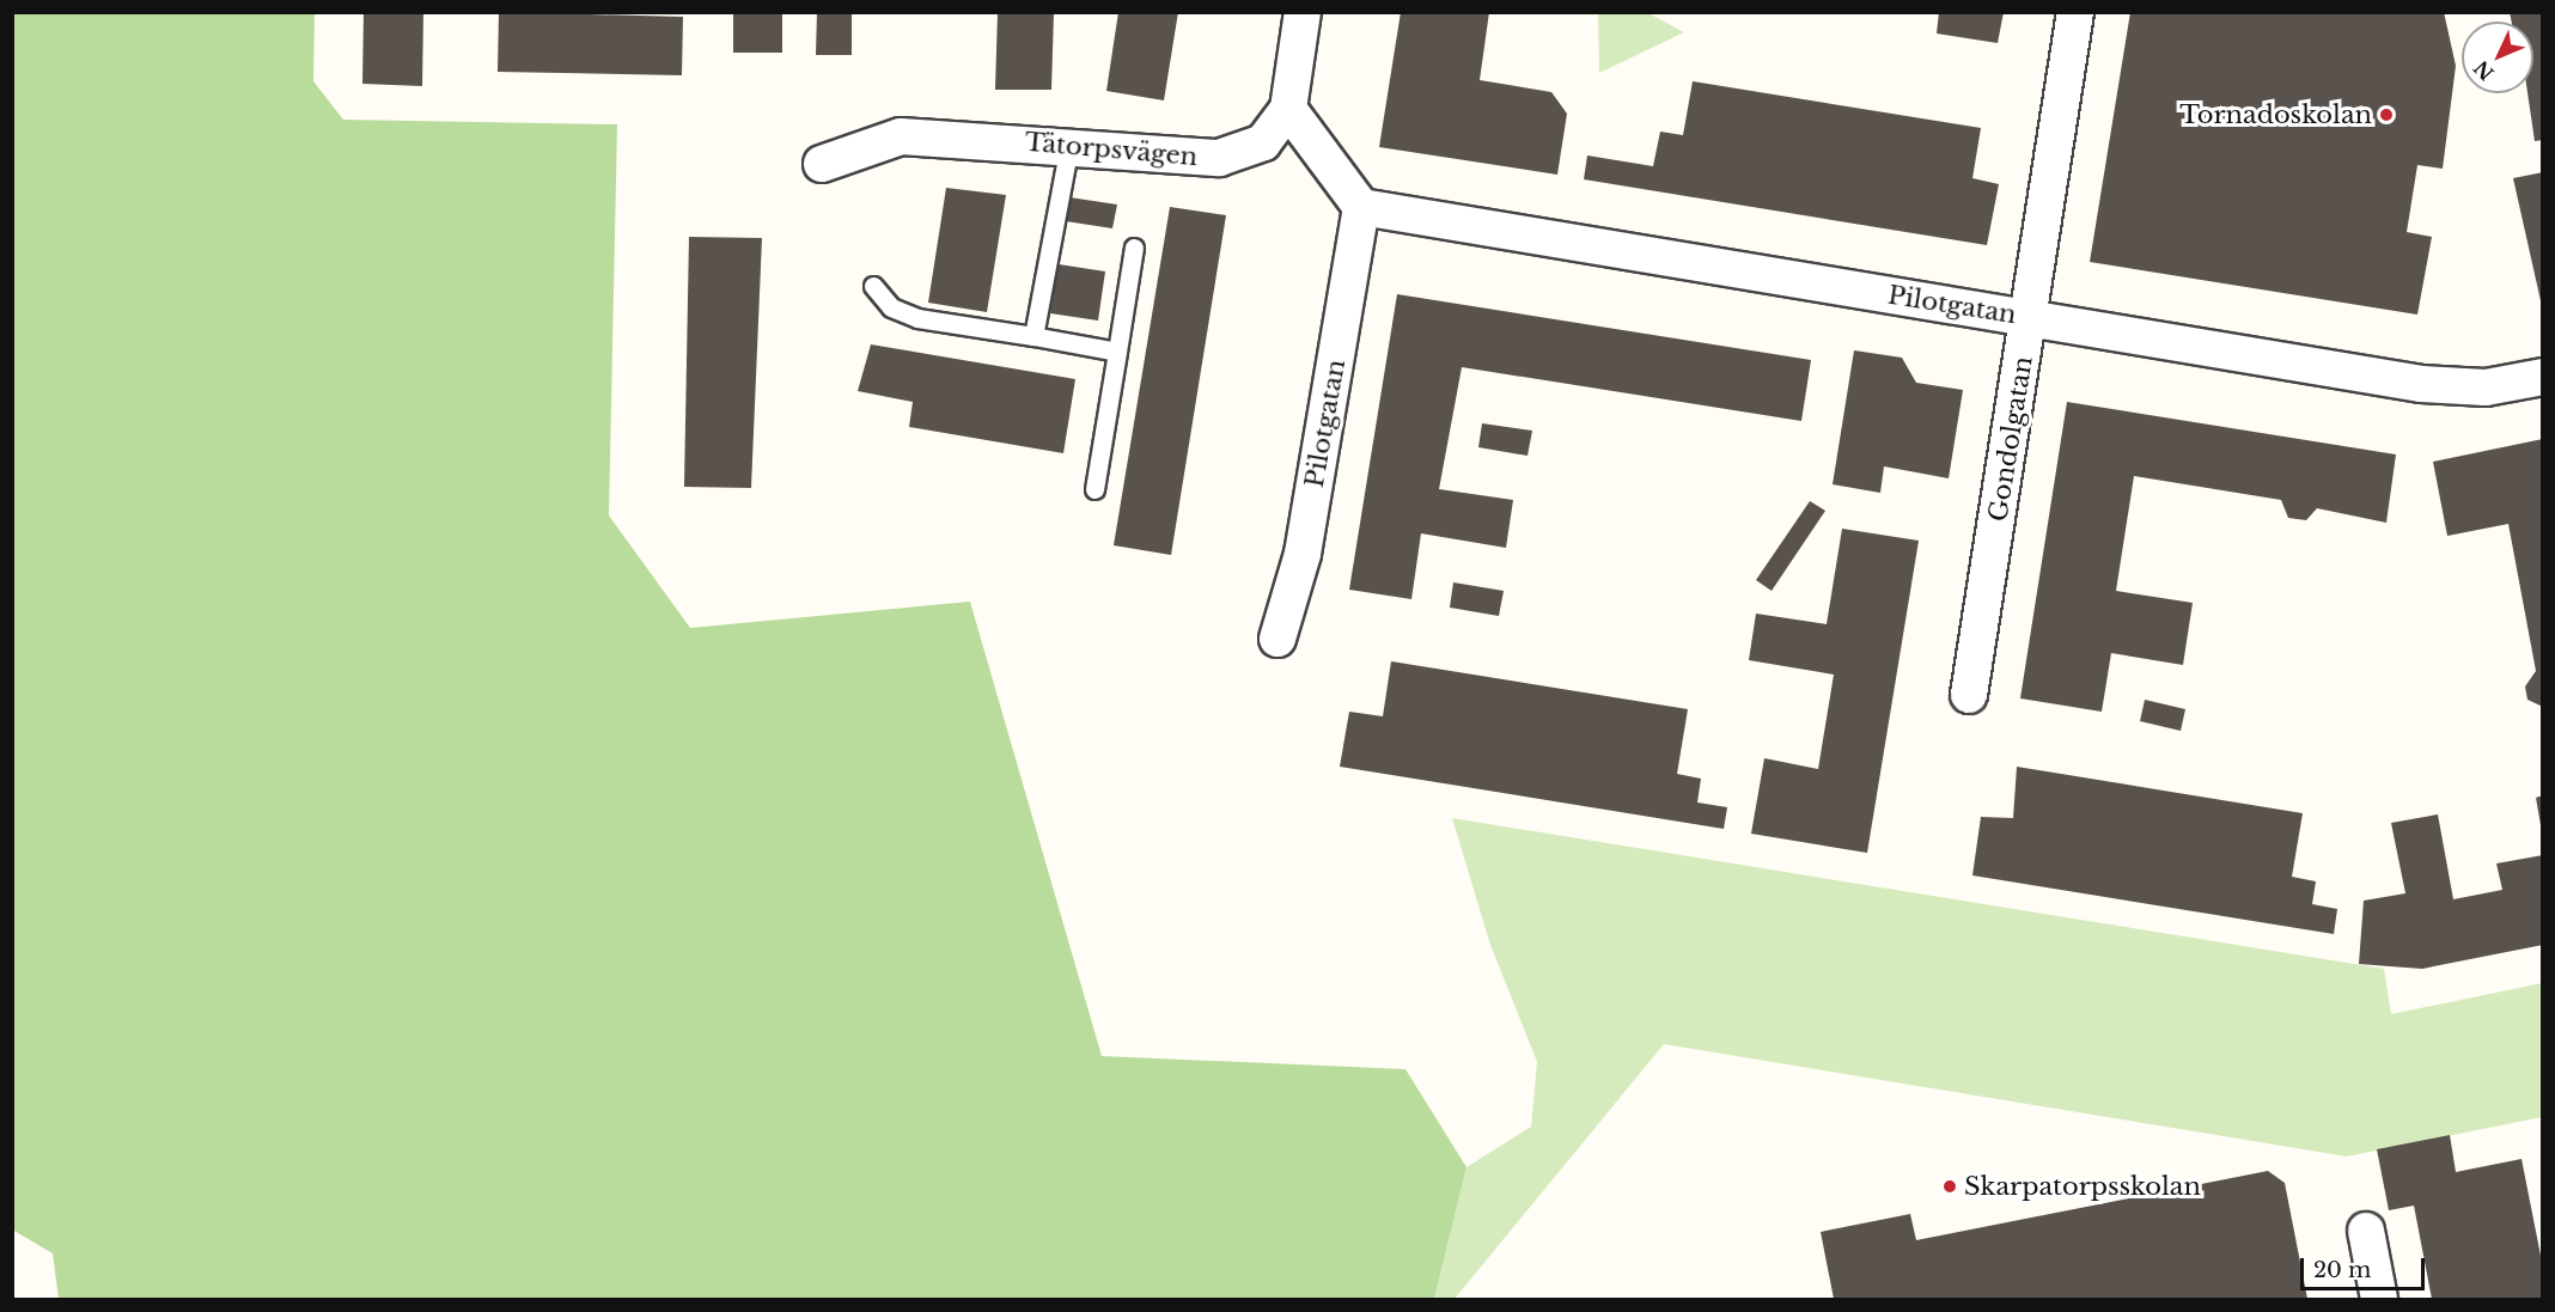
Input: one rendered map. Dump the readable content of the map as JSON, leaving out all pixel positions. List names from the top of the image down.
{
  "streets": {
    "street": ["Tätorpsvägen", "Pilotgatan", "Gondolgatan"]
  },
  "crossings": [
    ["Pilotgatan", "Gondolgatan"]
  ],
  "places": ["Tornadoskolan", "Skarpatorpsskolan"],
  "scale_bar": "20 m",
  "north": "bottom left"
}
